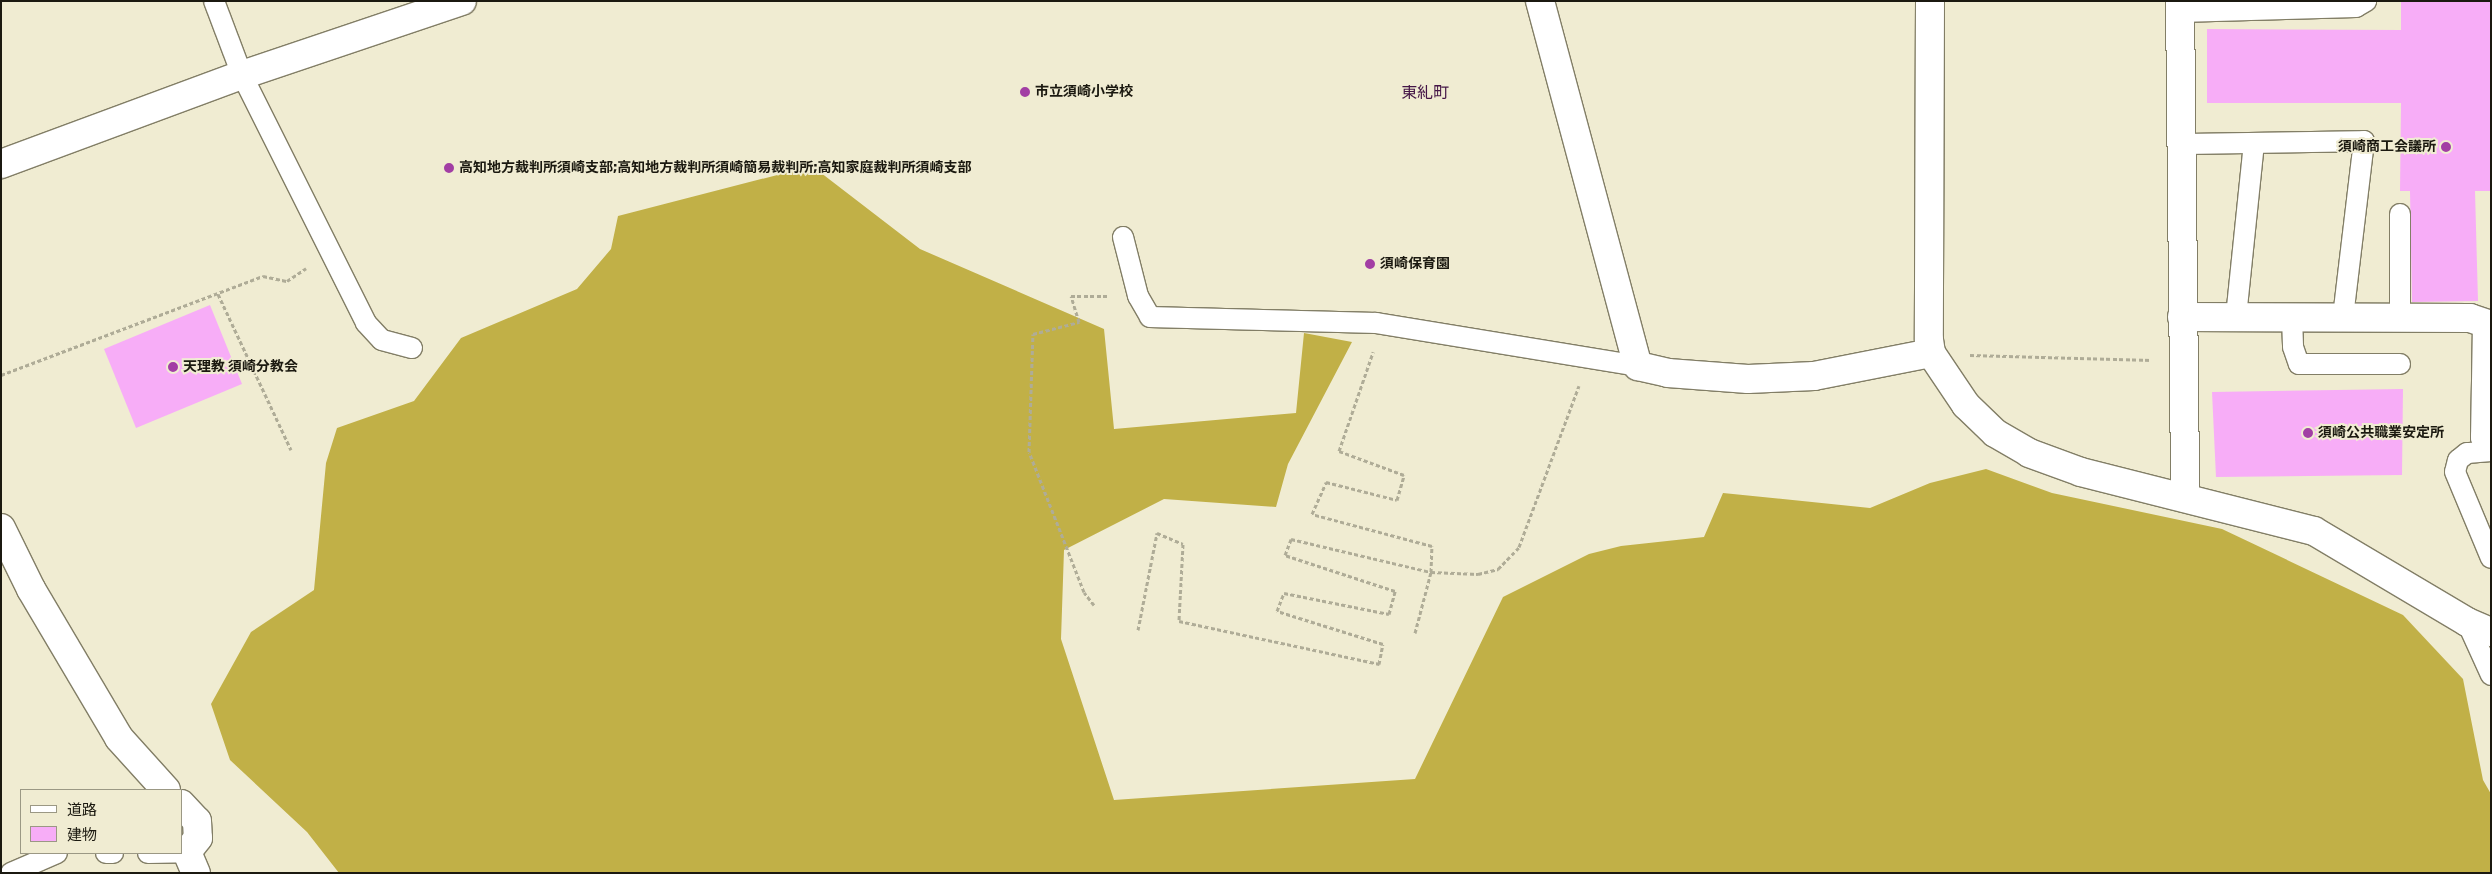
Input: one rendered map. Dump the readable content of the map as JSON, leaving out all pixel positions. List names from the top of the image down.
{
  "districts": ["東糺町"],
  "places": [
    "市立須崎小学校",
    "須崎商工会議所",
    "高知地方裁判所須崎支部;高知地方裁判所須崎簡易裁判所;高知家庭裁判所須崎支部",
    "須崎保育園",
    "天理教 須崎分教会",
    "須崎公共職業安定所"
  ],
  "legend": ["道路", "建物"]
}
